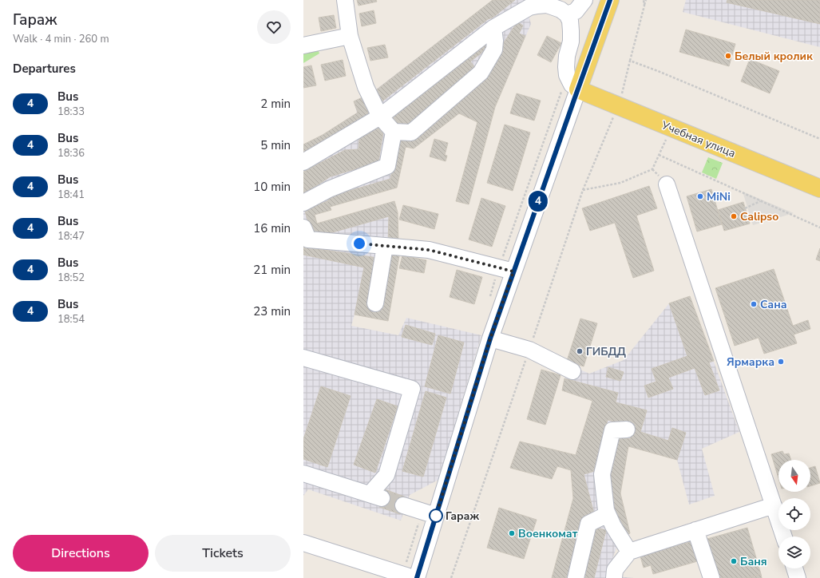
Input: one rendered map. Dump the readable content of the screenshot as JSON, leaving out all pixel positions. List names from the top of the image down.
{
  "streets": {
    "main road": ["Учебная улица"]
  },
  "places": [
    "Белый кролик",
    "MiNi",
    "Calipso",
    "Сана",
    "ГИБДД",
    "Ярмарка",
    "Гараж",
    "Военкомат",
    "Баня"
  ],
  "lines": ["bus line 4"],
  "north": "bottom",
  "page": {
    "heading": [
      ["Гараж", "Walk · 4 min · 260 m"],
      "Departures"
    ],
    "on_map": "4",
    "list": [
      {
        "mark": "4",
        "name": "Bus",
        "note": "18:33",
        "value": "2 min"
      },
      {
        "mark": "4",
        "name": "Bus",
        "note": "18:36",
        "value": "5 min"
      },
      {
        "mark": "4",
        "name": "Bus",
        "note": "18:41",
        "value": "10 min"
      },
      {
        "mark": "4",
        "name": "Bus",
        "note": "18:47",
        "value": "16 min"
      },
      {
        "mark": "4",
        "name": "Bus",
        "note": "18:52",
        "value": "21 min"
      },
      {
        "mark": "4",
        "name": "Bus",
        "note": "18:54",
        "value": "23 min"
      }
    ],
    "buttons": ["Directions", "Tickets"]
  }
}
